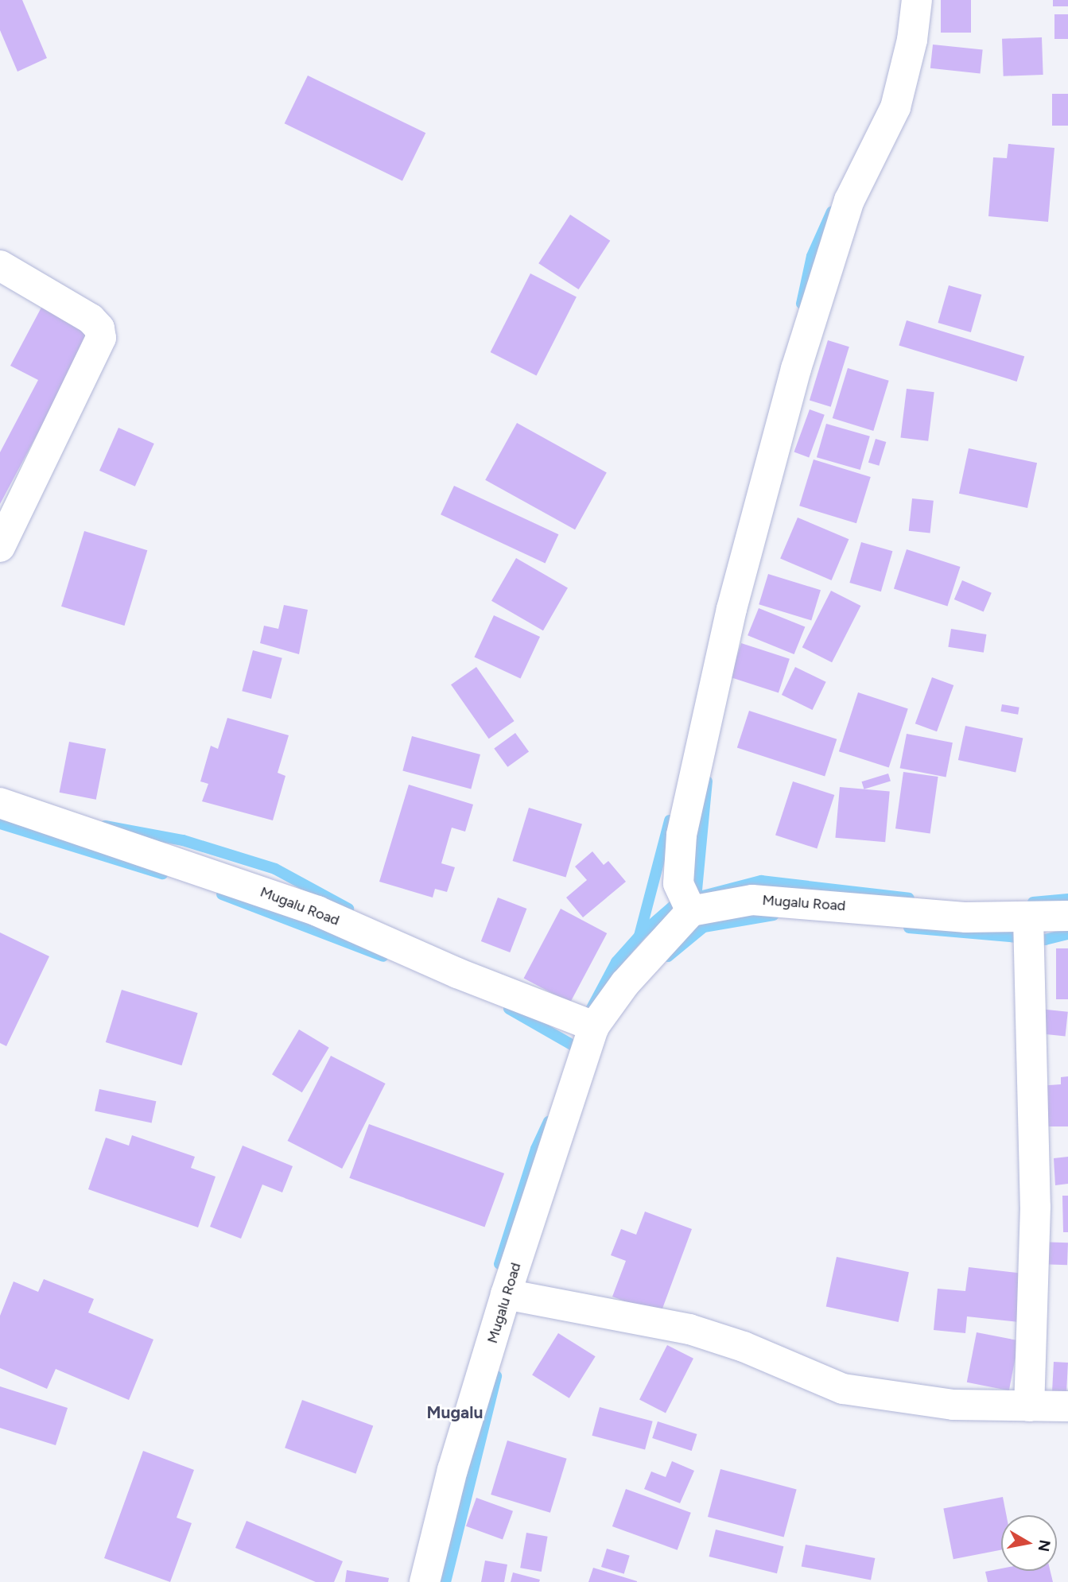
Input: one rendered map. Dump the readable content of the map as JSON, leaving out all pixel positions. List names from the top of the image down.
{
  "streets": {
    "street": ["Mugalu Road"]
  },
  "districts": ["Mugalu"],
  "north": "right"
}
